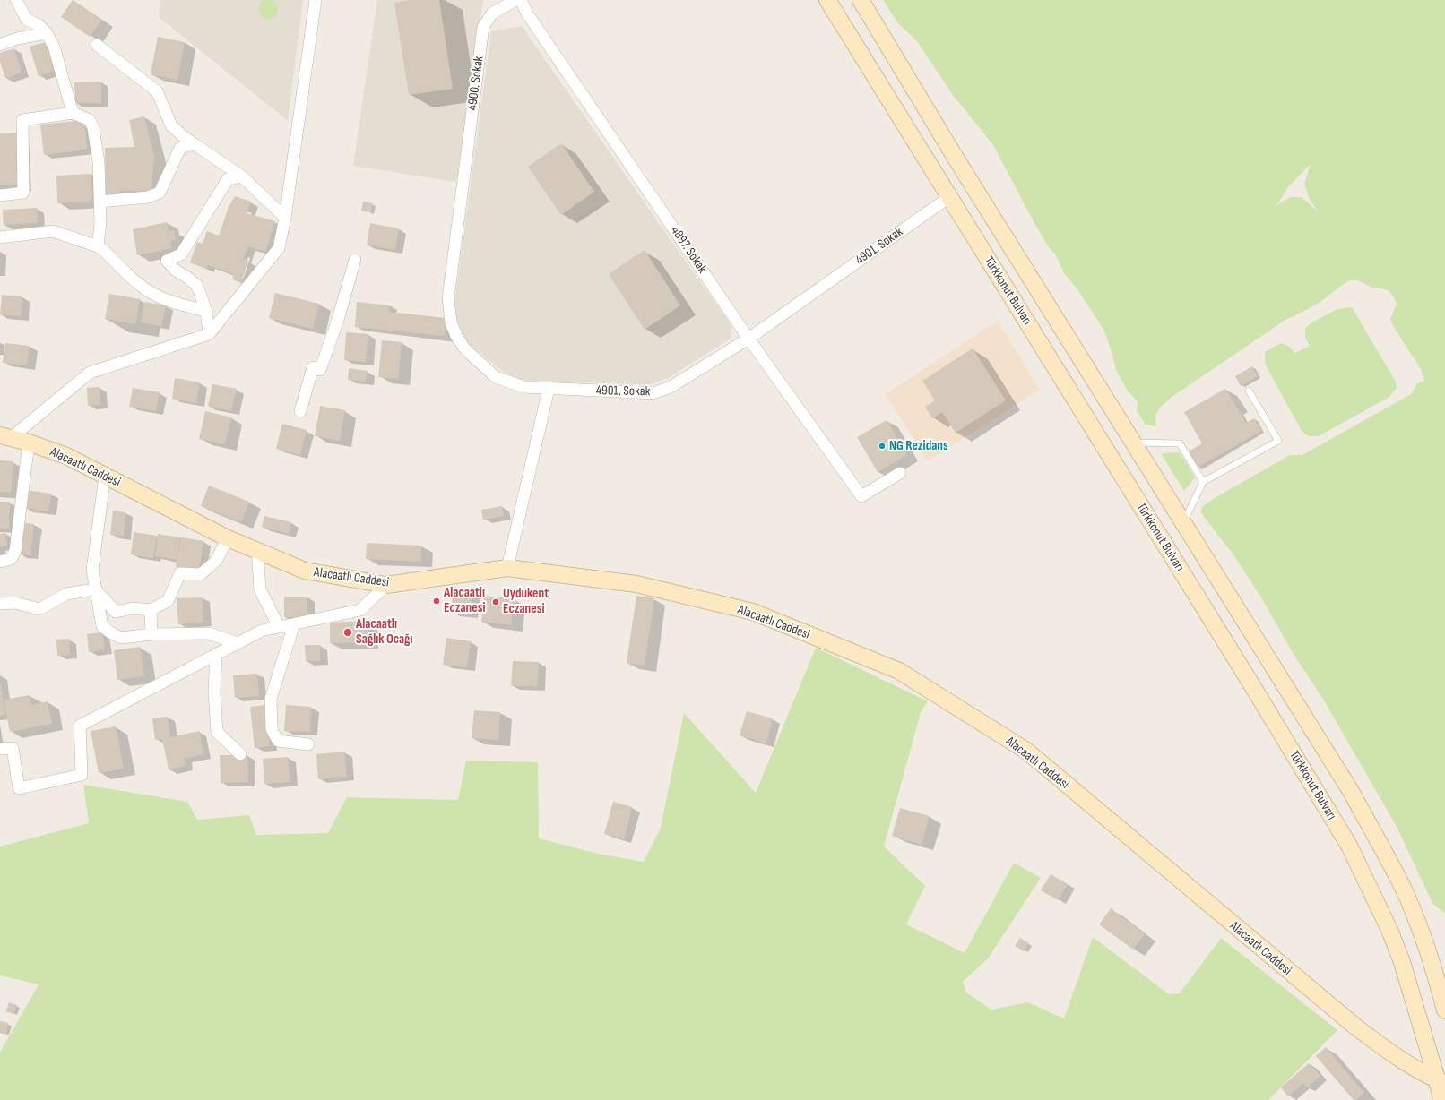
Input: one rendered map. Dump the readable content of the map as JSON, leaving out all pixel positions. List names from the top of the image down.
{
  "streets": {
    "street": [
      "4900. Sokak",
      "4901. Sokak",
      "4897. Sokak",
      "Türkkonut Bulvarı",
      "Alacaatlı Caddesi"
    ]
  },
  "crossings": [
    ["4900. Sokak", "4901. Sokak"],
    ["4901. Sokak", "4897. Sokak"],
    ["4901. Sokak", "Türkkonut Bulvarı"],
    ["Türkkonut Bulvarı", "Alacaatlı Caddesi"]
  ],
  "places": [
    "NG Rezidans",
    "Alacaatlı Eczanesi",
    "Uydukent Eczanesi",
    "Alacaatlı Sağlık Ocağı"
  ]
}
